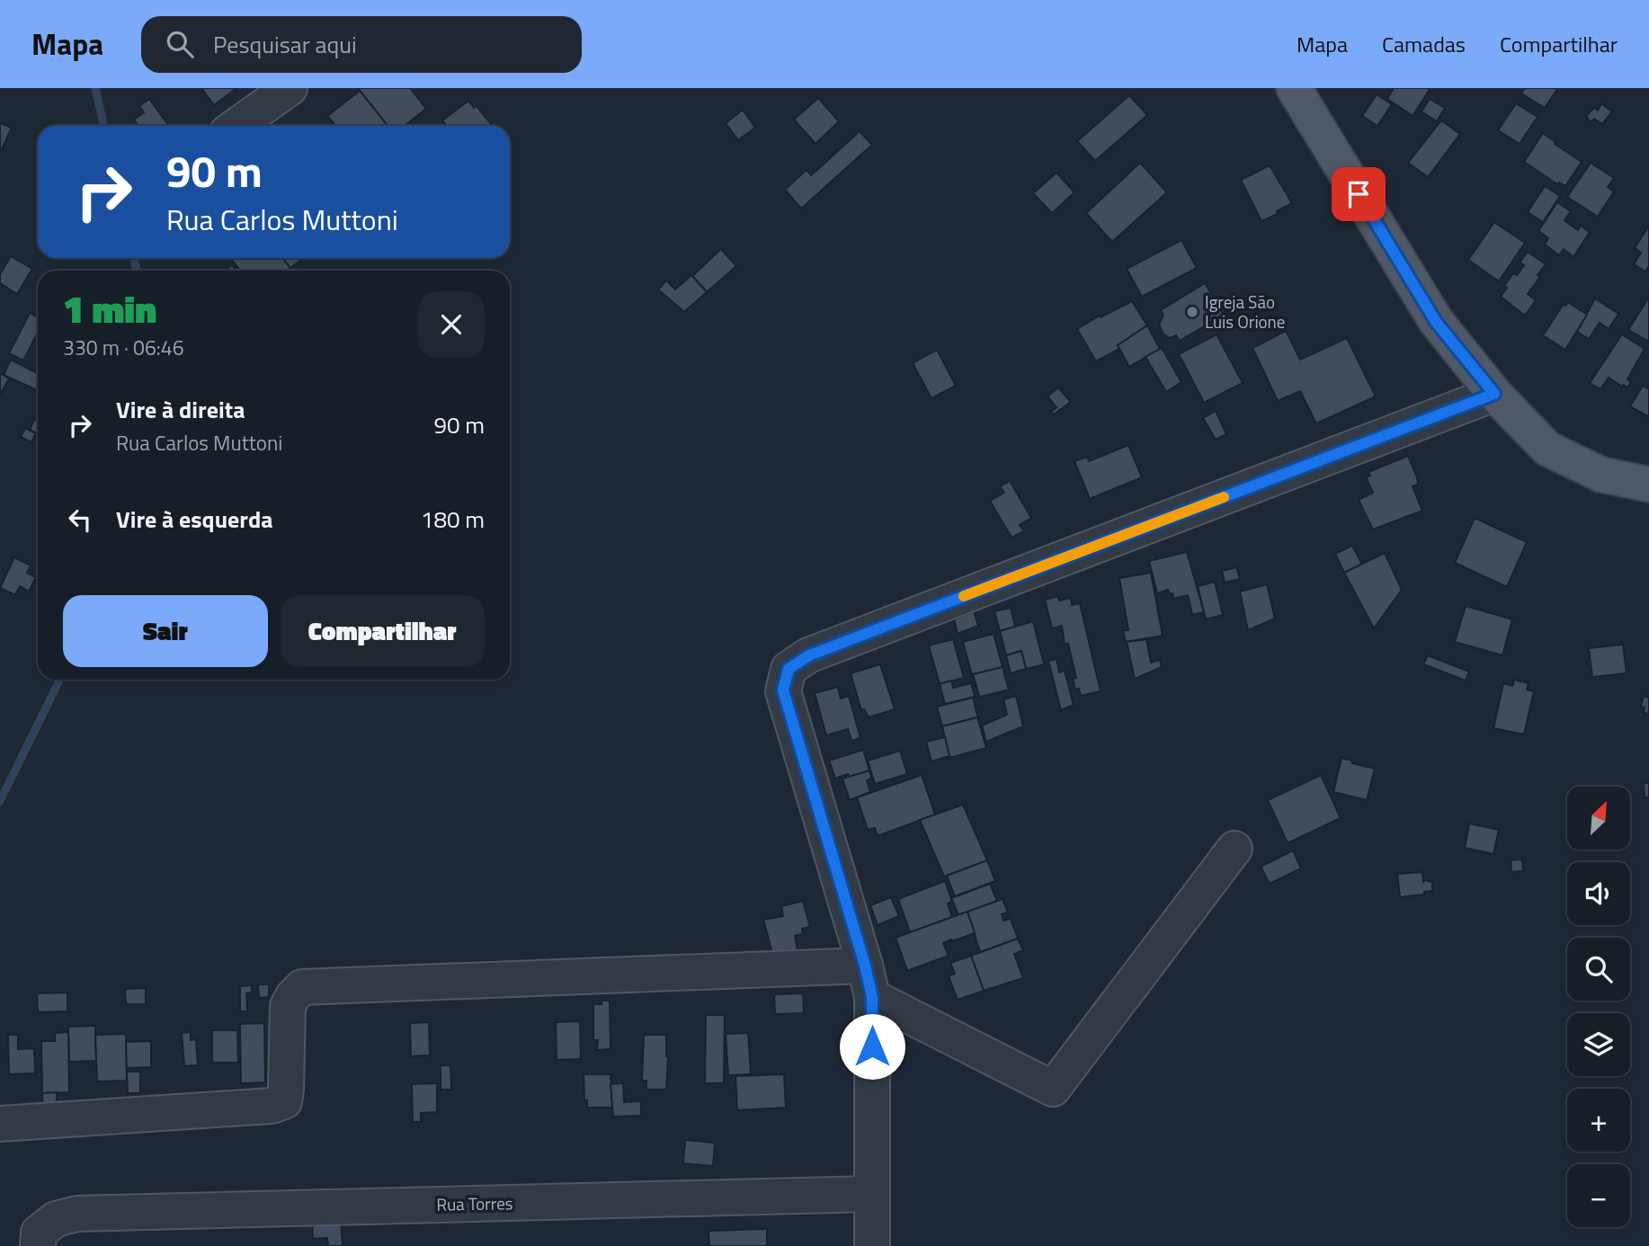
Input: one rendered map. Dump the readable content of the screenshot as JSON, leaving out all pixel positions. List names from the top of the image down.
{
  "streets": {
    "street": ["Rua Torres"]
  },
  "places": ["Igreja São Luis Orione"],
  "north": "top right",
  "page": {
    "header": "Mapa",
    "search": "Pesquisar aqui",
    "nav": ["Mapa", "Camadas", "Compartilhar"],
    "turn": ["90 m", "Rua Carlos Muttoni"],
    "heading": ["1 min", "330 m · 06:46"],
    "list": [
      {
        "name": "Vire à direita",
        "note": "Rua Carlos Muttoni",
        "value": "90 m"
      },
      {
        "name": "Vire à esquerda",
        "value": "180 m"
      }
    ],
    "buttons": ["Sair", "Compartilhar"],
    "map_buttons": ["+", "−"]
  }
}
